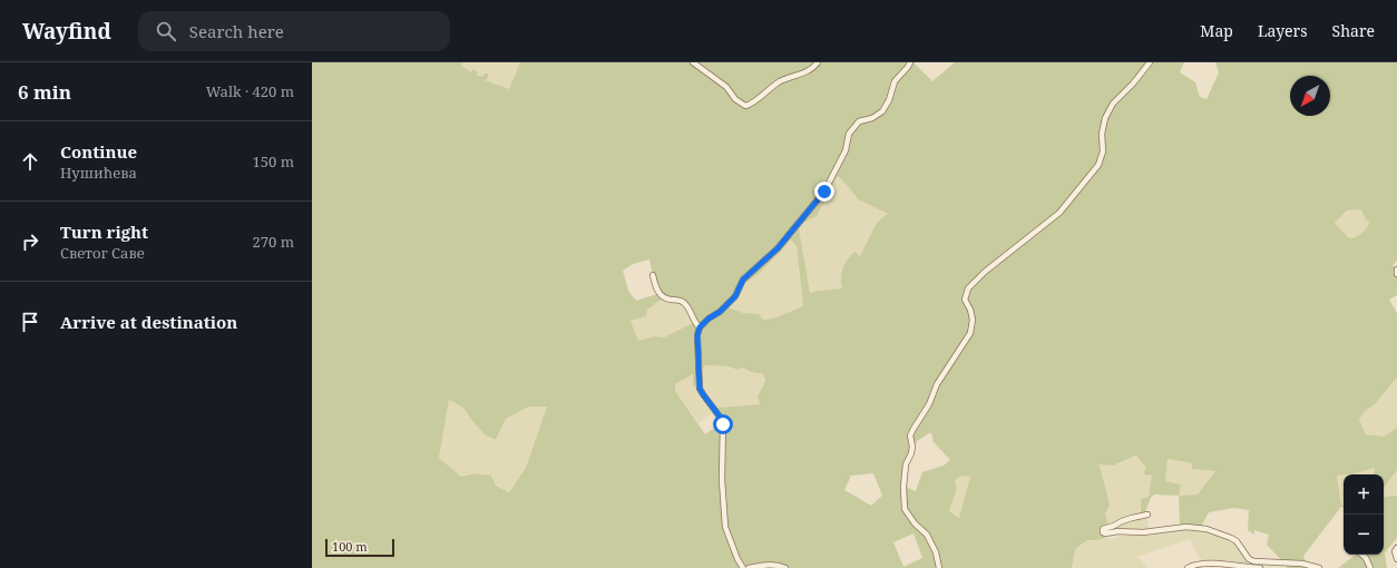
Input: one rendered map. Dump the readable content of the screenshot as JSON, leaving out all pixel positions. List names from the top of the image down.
{
  "scale_bar": "100 m",
  "north": "bottom left",
  "page": {
    "header": "Wayfind",
    "search": "Search here",
    "nav": ["Map", "Layers", "Share"],
    "heading": ["6 min", "Walk · 420 m"],
    "list": [
      ["Continue", "Нушићева", "150 m"],
      ["Turn right", "Светог Саве", "270 m"],
      "Arrive at destination"
    ],
    "map_buttons": ["+", "−"],
    "scale": "100 m"
  }
}
